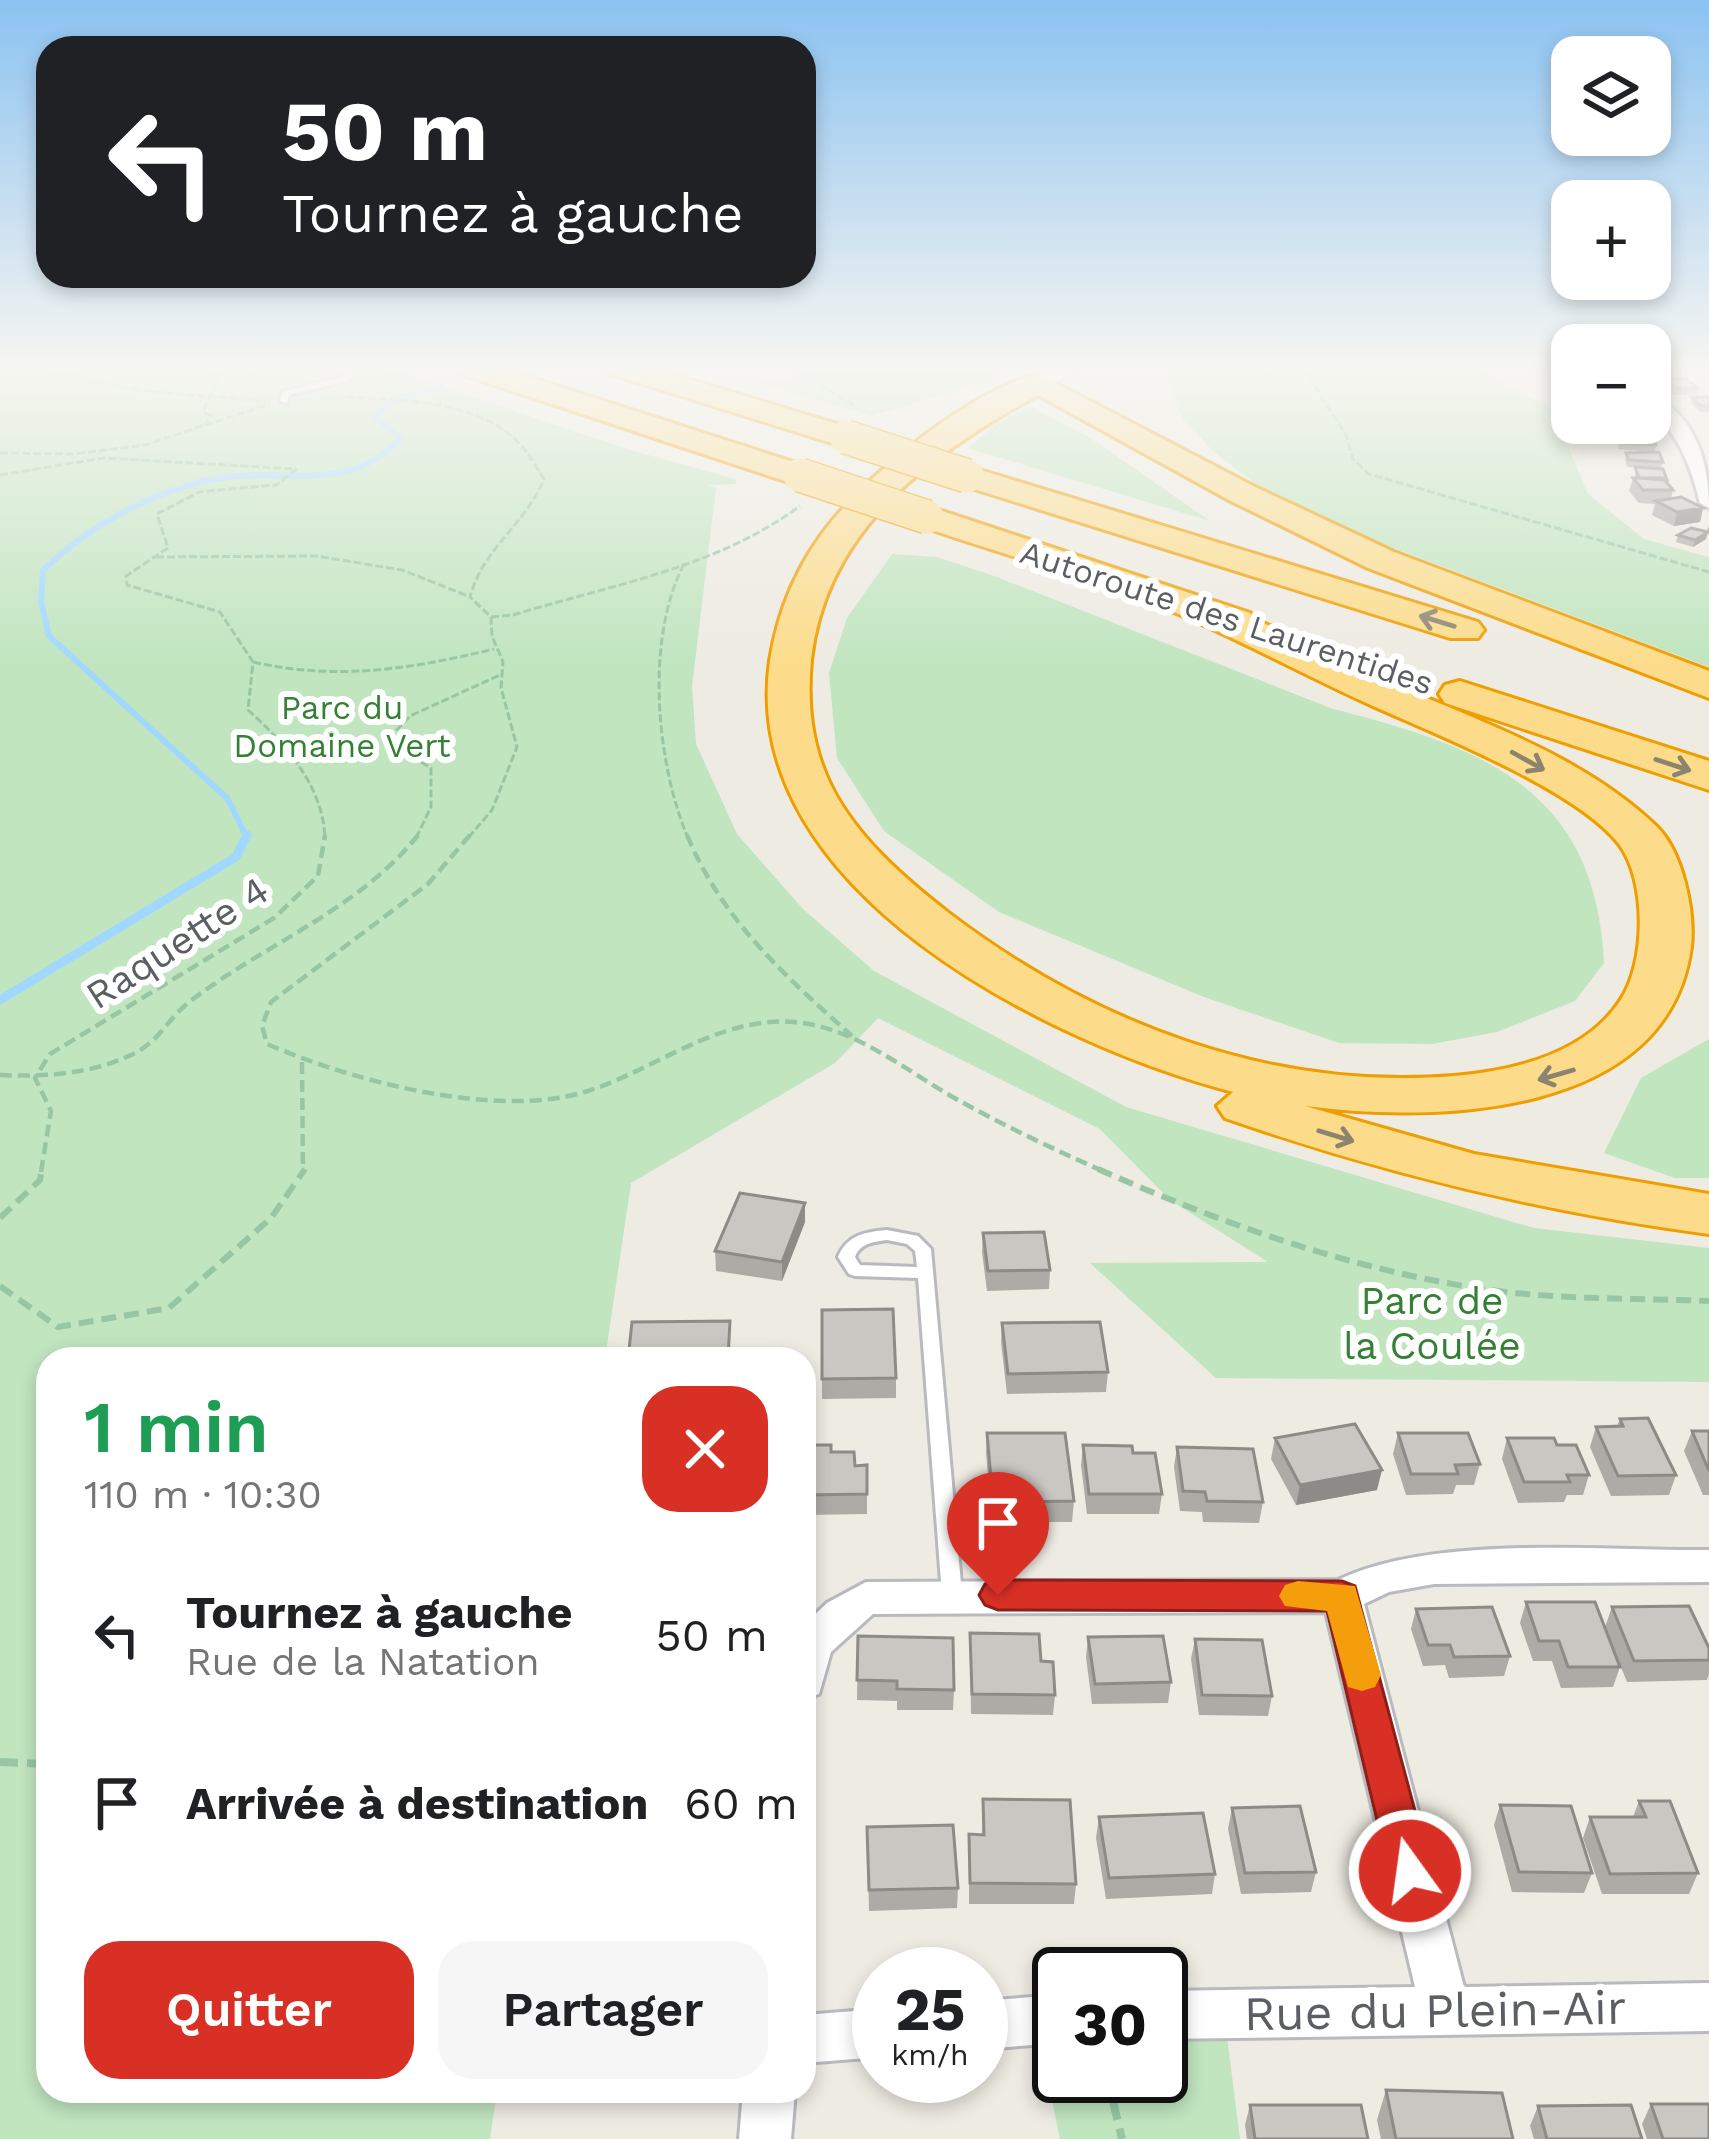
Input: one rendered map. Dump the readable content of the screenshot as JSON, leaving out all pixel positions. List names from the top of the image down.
{
  "streets": {
    "highway": ["Autoroute des Laurentides"],
    "street": ["Rue du Plein-Air"],
    "path": ["Raquette 4"]
  },
  "parks": ["Parc du Domaine Vert", "Parc de la Coulée"],
  "page": {
    "map_buttons": ["+", "−"],
    "turn": ["50 m", "Tournez à gauche"],
    "heading": ["1 min", "110 m · 10:30"],
    "list": [
      {
        "name": "Tournez à gauche",
        "note": "Rue de la Natation",
        "value": "50 m"
      },
      {
        "name": "Arrivée à destination",
        "value": "60 m"
      }
    ],
    "buttons": ["Quitter", "Partager"],
    "speed": "25 km/h",
    "limit": "30"
  }
}
